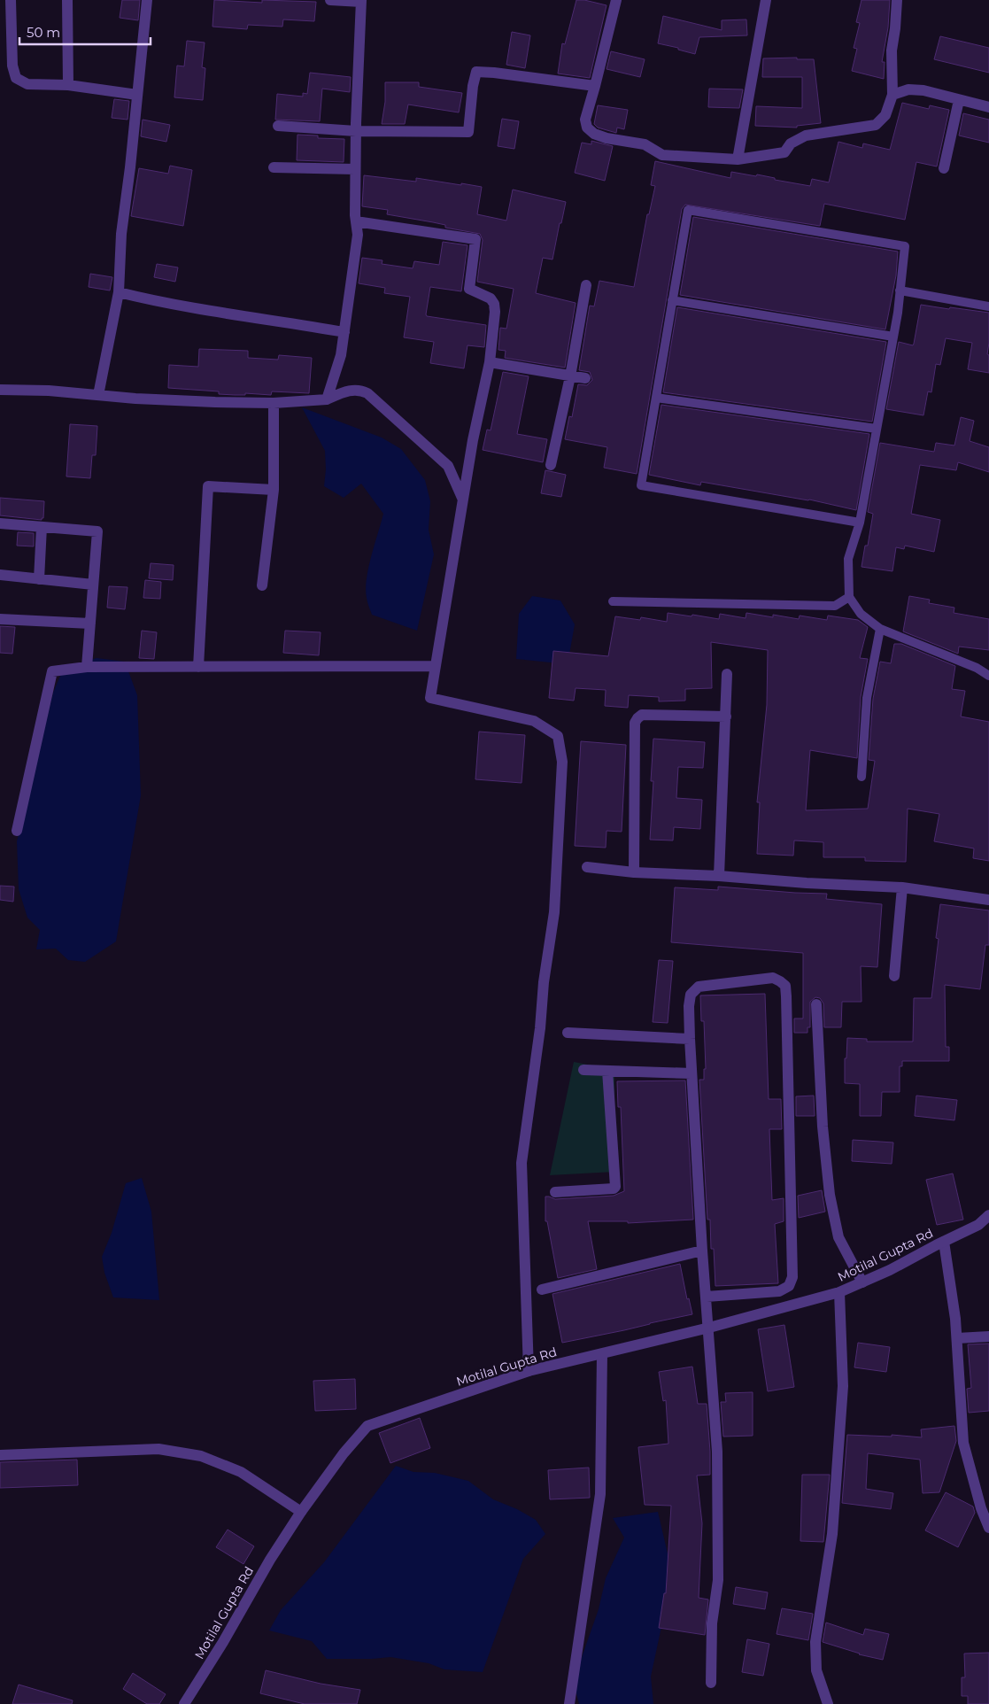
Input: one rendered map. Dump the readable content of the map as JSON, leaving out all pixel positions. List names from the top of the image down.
{
  "streets": {
    "street": ["Motilal Gupta Rd"]
  },
  "scale_bar": "50 m"
}
